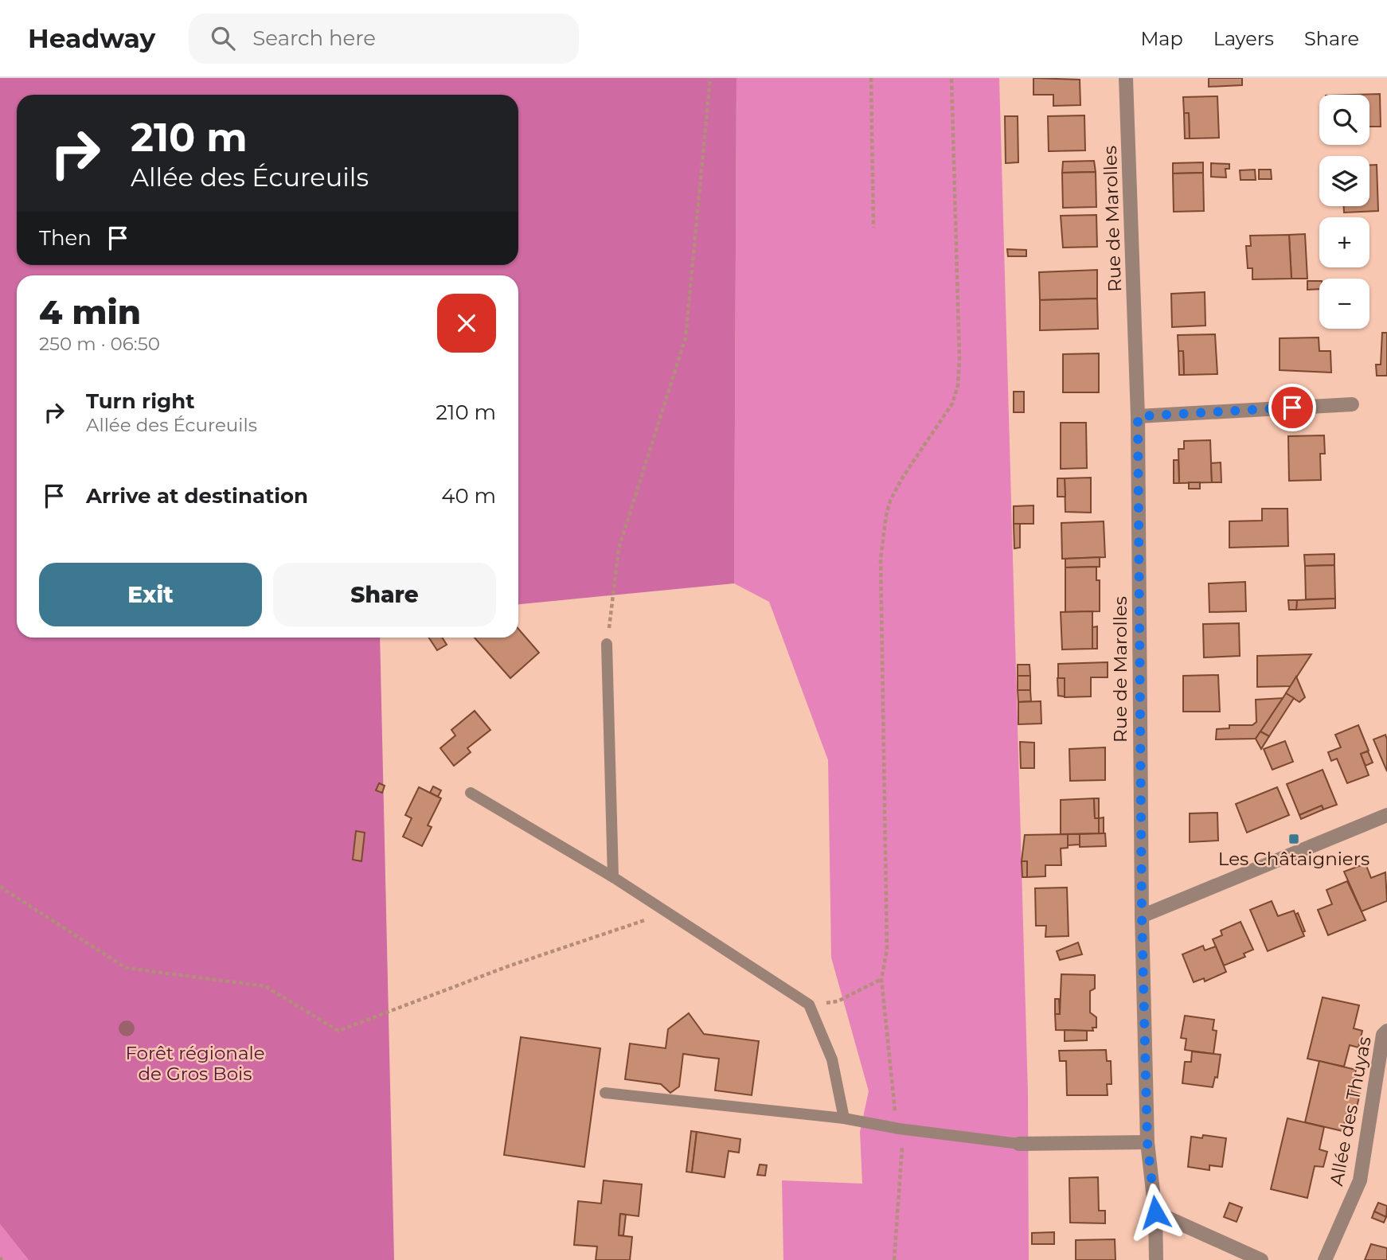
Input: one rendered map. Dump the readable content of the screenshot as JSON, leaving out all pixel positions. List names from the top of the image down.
{
  "streets": {
    "street": ["Rue de Marolles", "Allée des Thuyas"]
  },
  "parks": ["Forêt régionale de Gros Bois"],
  "places": {
    "transit": ["Les Châtaigniers"]
  },
  "page": {
    "header": "Headway",
    "search": "Search here",
    "nav": ["Map", "Layers", "Share"],
    "map_buttons": ["+", "−"],
    "turn": ["210 m", "Allée des Écureuils"],
    "then": "Then",
    "heading": ["4 min", "250 m · 06:50"],
    "list": [
      {
        "name": "Turn right",
        "note": "Allée des Écureuils",
        "value": "210 m"
      },
      {
        "name": "Arrive at destination",
        "value": "40 m"
      }
    ],
    "buttons": ["Exit", "Share"]
  }
}
